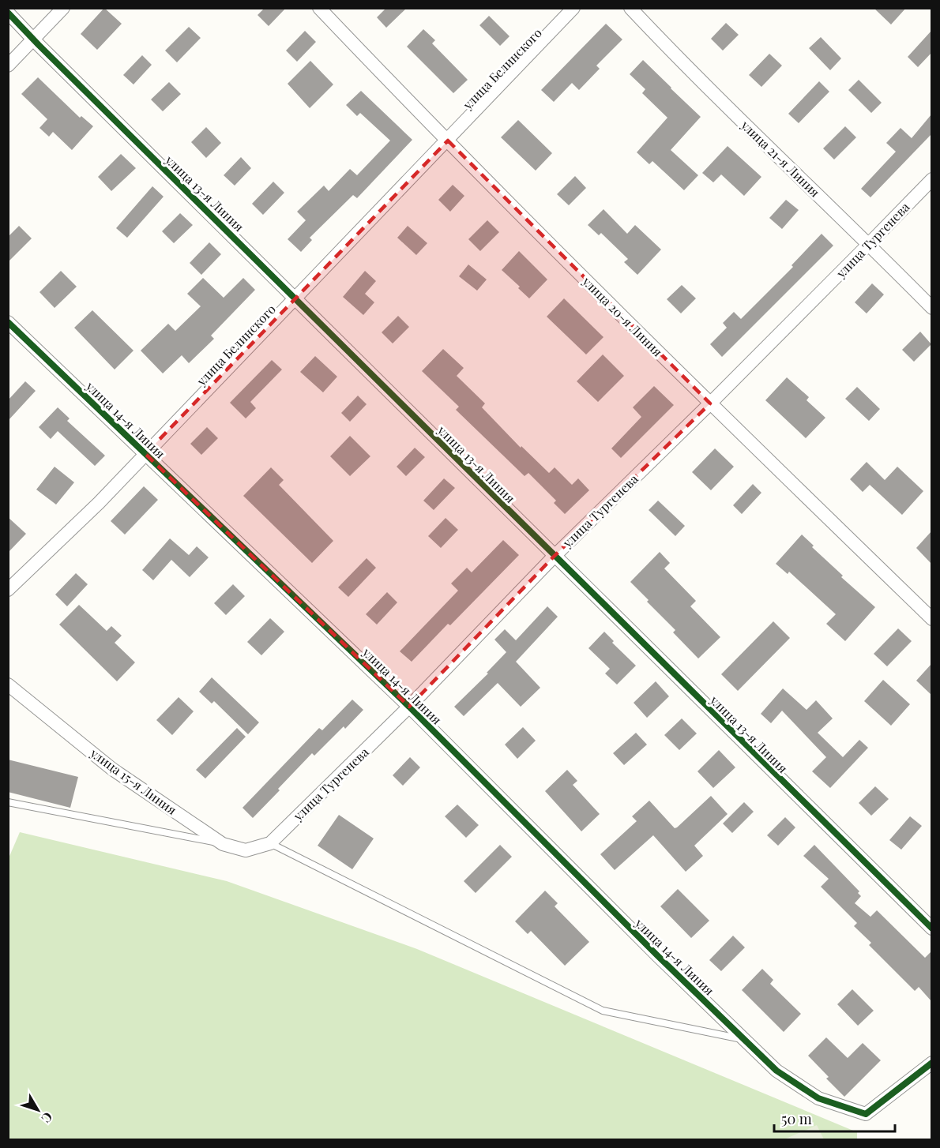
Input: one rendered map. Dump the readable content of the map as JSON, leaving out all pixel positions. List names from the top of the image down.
{
  "streets": {
    "street": [
      "улица Белинского",
      "улица 21-я Линия",
      "улица 13-я Линия",
      "улица Тургенева",
      "улица 20-я Линия",
      "улица 14-я Линия",
      "улица 15-я Линия"
    ]
  },
  "crossings": [
    ["улица Белинского", "улица 13-я Линия"],
    ["улица Белинского", "улица 20-я Линия"],
    ["улица Белинского", "улица 14-я Линия"],
    ["улица 21-я Линия", "улица Тургенева"],
    ["улица 13-я Линия", "улица Тургенева"],
    ["улица Тургенева", "улица 20-я Линия"],
    ["улица Тургенева", "улица 14-я Линия"],
    ["улица Тургенева", "улица 15-я Линия"]
  ],
  "scale_bar": "50 m",
  "north": "bottom right"
}
